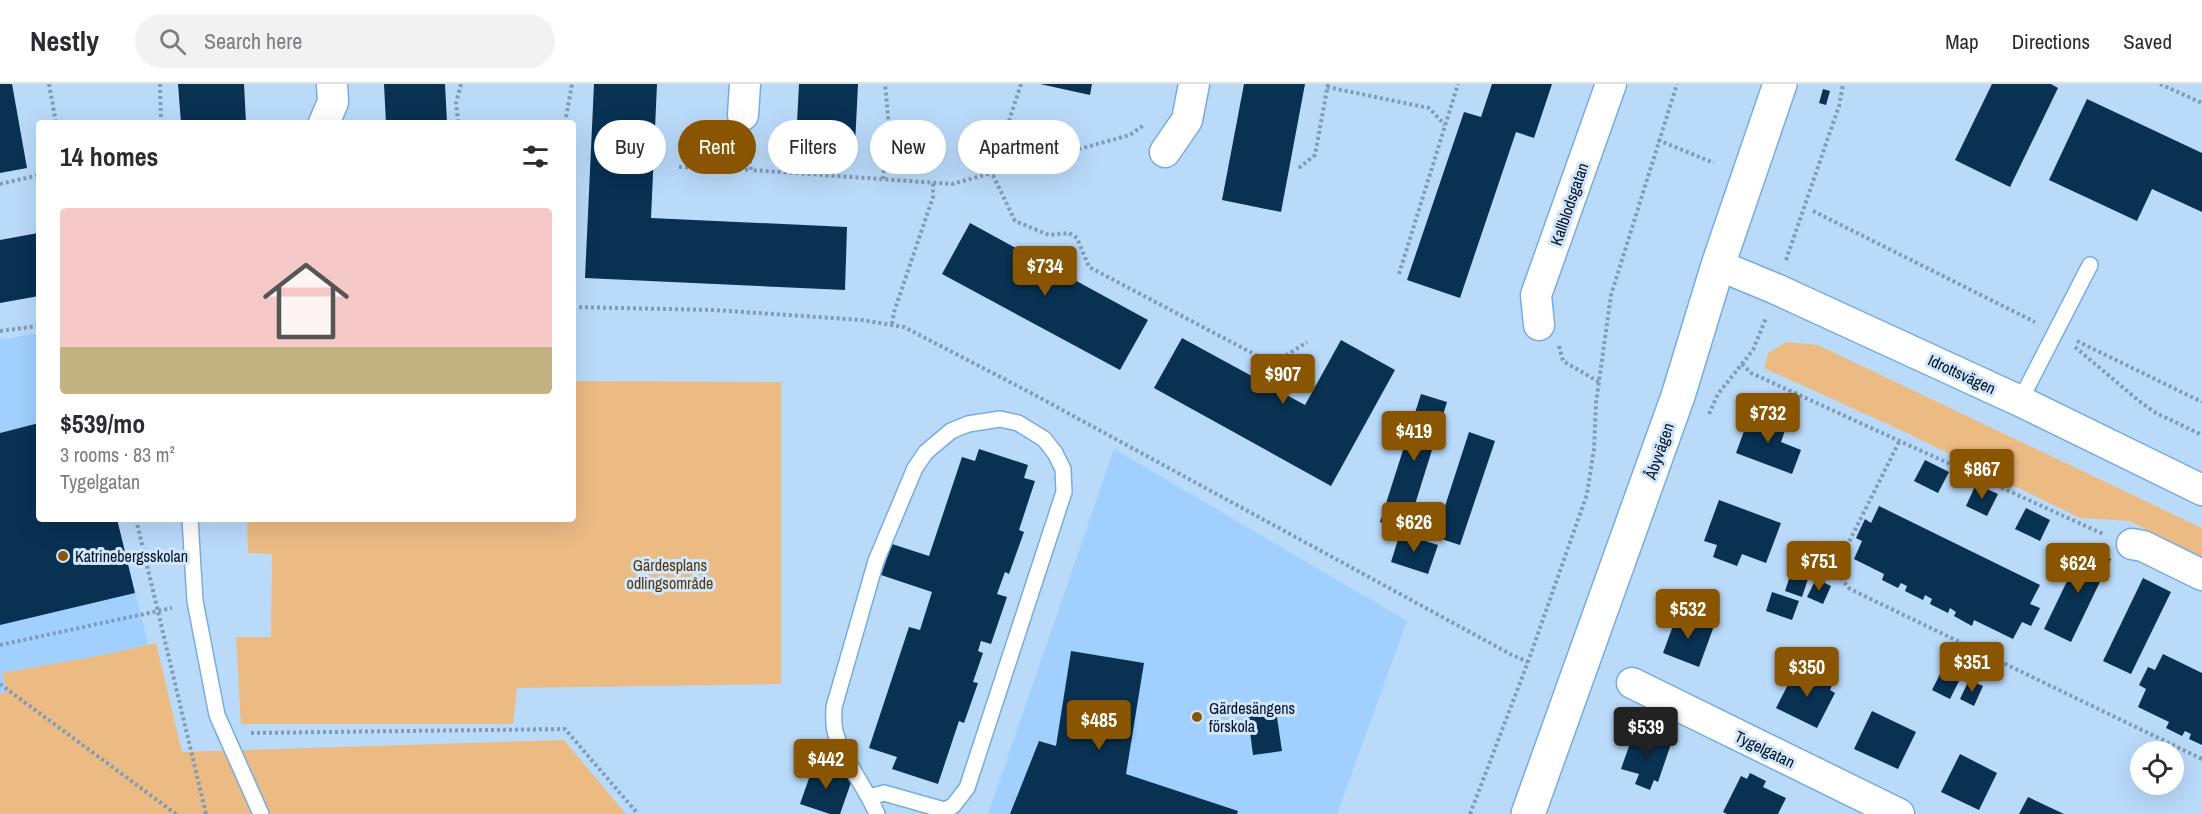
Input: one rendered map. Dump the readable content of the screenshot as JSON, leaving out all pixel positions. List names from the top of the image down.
{
  "streets": {
    "street": [
      "Kallblodsgatan",
      "Idrottsvägen",
      "Åbyvägen",
      "Tygelgatan"
    ]
  },
  "crossings": [
    ["Idrottsvägen", "Åbyvägen"]
  ],
  "parks": ["Gärdesplans odlingsområde"],
  "places": ["Katrinebergsskolan", "Gärdesängens förskola"],
  "page": {
    "header": "Nestly",
    "search": "Search here",
    "nav": ["Map", "Directions", "Saved"],
    "chip": [
      "Buy",
      "Rent",
      "Filters",
      "New",
      "Apartment"
    ],
    "heading": "14 homes",
    "list": [
      {
        "name": "$539/mo",
        "note": "3 rooms · 83 m² · Tygelgatan"
      }
    ],
    "price": [
      "$734",
      "$907",
      "$732",
      "$419",
      "$867",
      "$626",
      "$751",
      "$624",
      "$532",
      "$351",
      "$350",
      "$485",
      "$539",
      "$442"
    ]
  }
}
